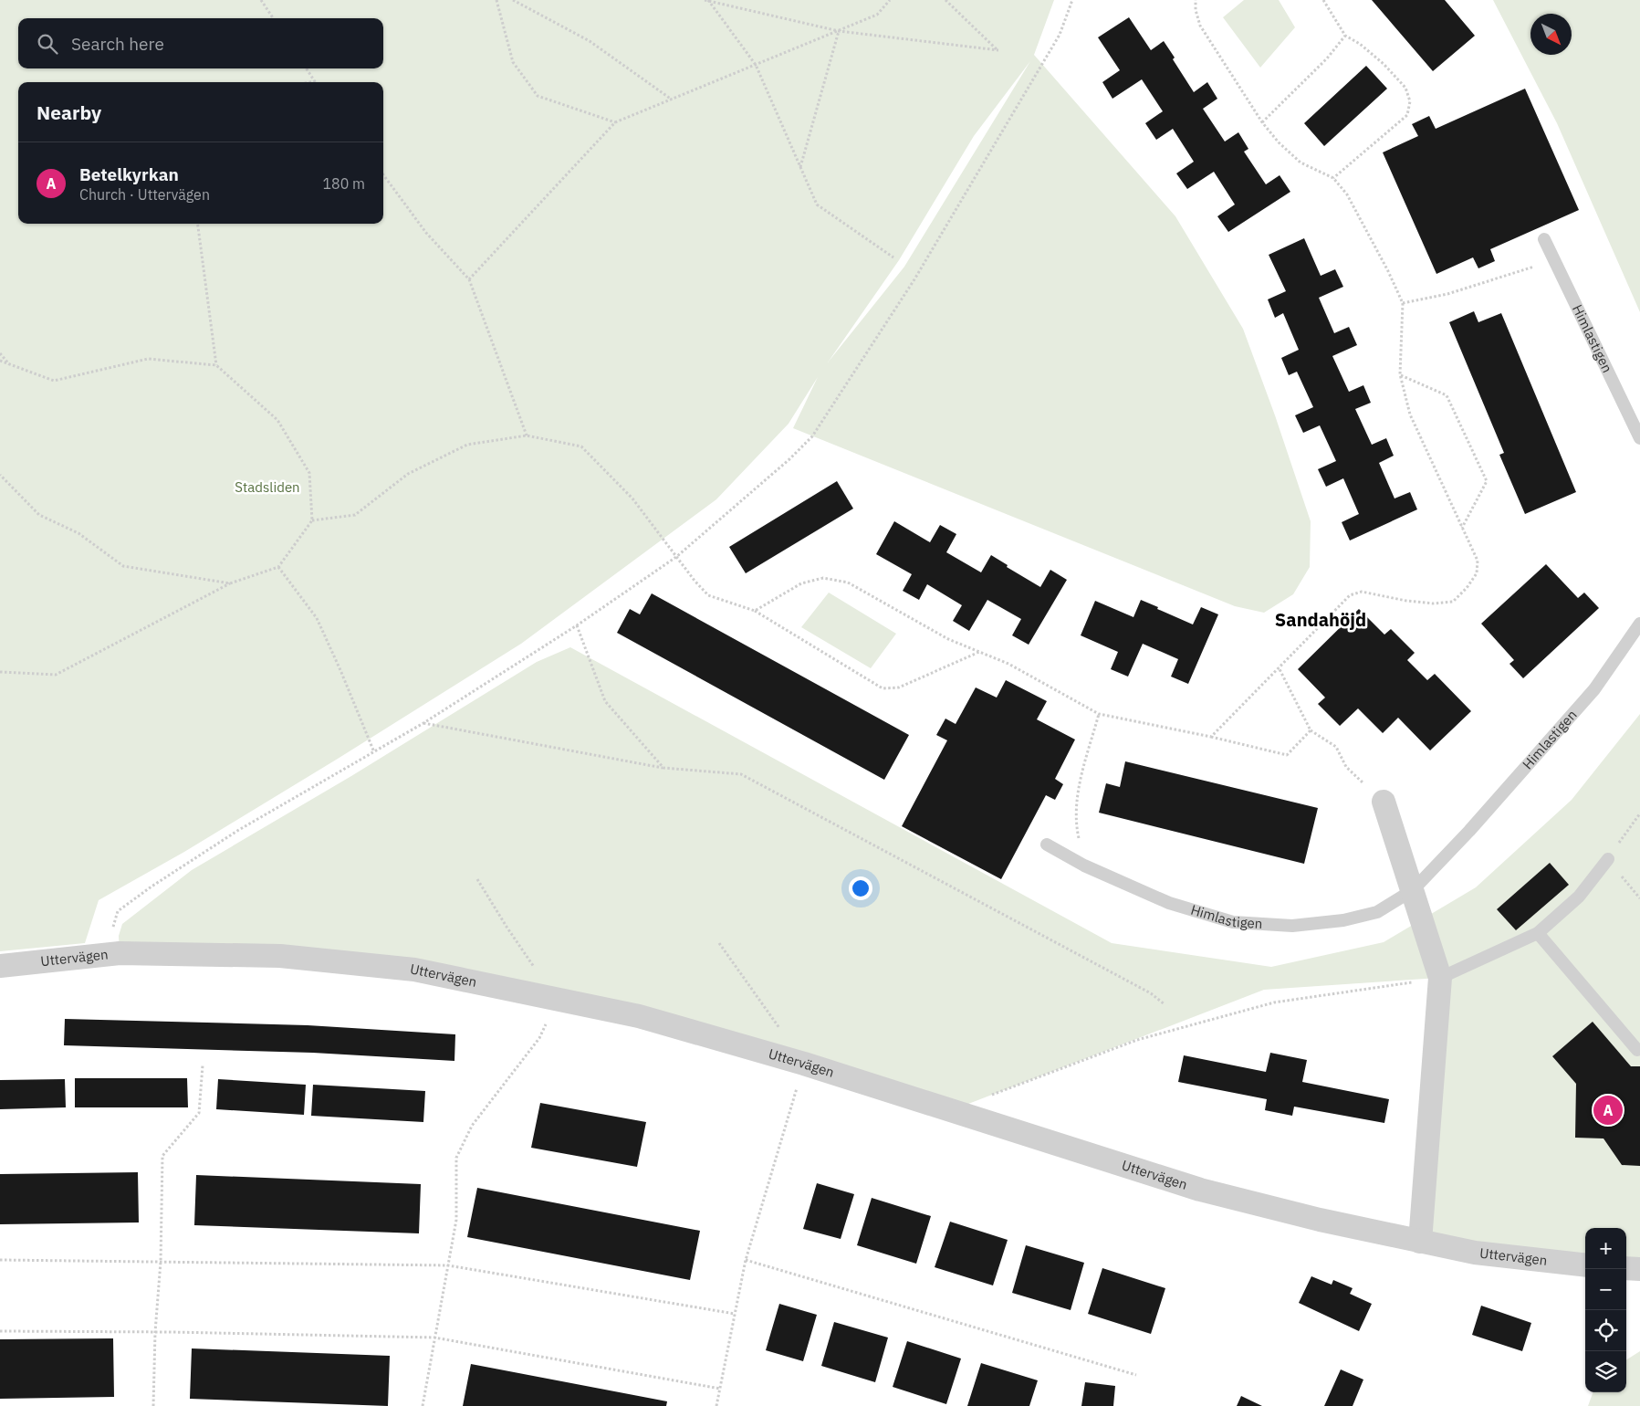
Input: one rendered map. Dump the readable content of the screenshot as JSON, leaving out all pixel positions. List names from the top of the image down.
{
  "streets": {
    "street": ["Uttervägen"],
    "lane": ["Himlastigen"]
  },
  "districts": ["Sandahöjd"],
  "parks": ["Stadsliden"],
  "north": "bottom right",
  "page": {
    "search": "Search here",
    "heading": "Nearby",
    "list": [
      {
        "mark": "A",
        "name": "Betelkyrkan",
        "note": "Church · Uttervägen",
        "value": "180 m"
      }
    ],
    "pins": "A",
    "map_buttons": ["+", "−"]
  }
}
